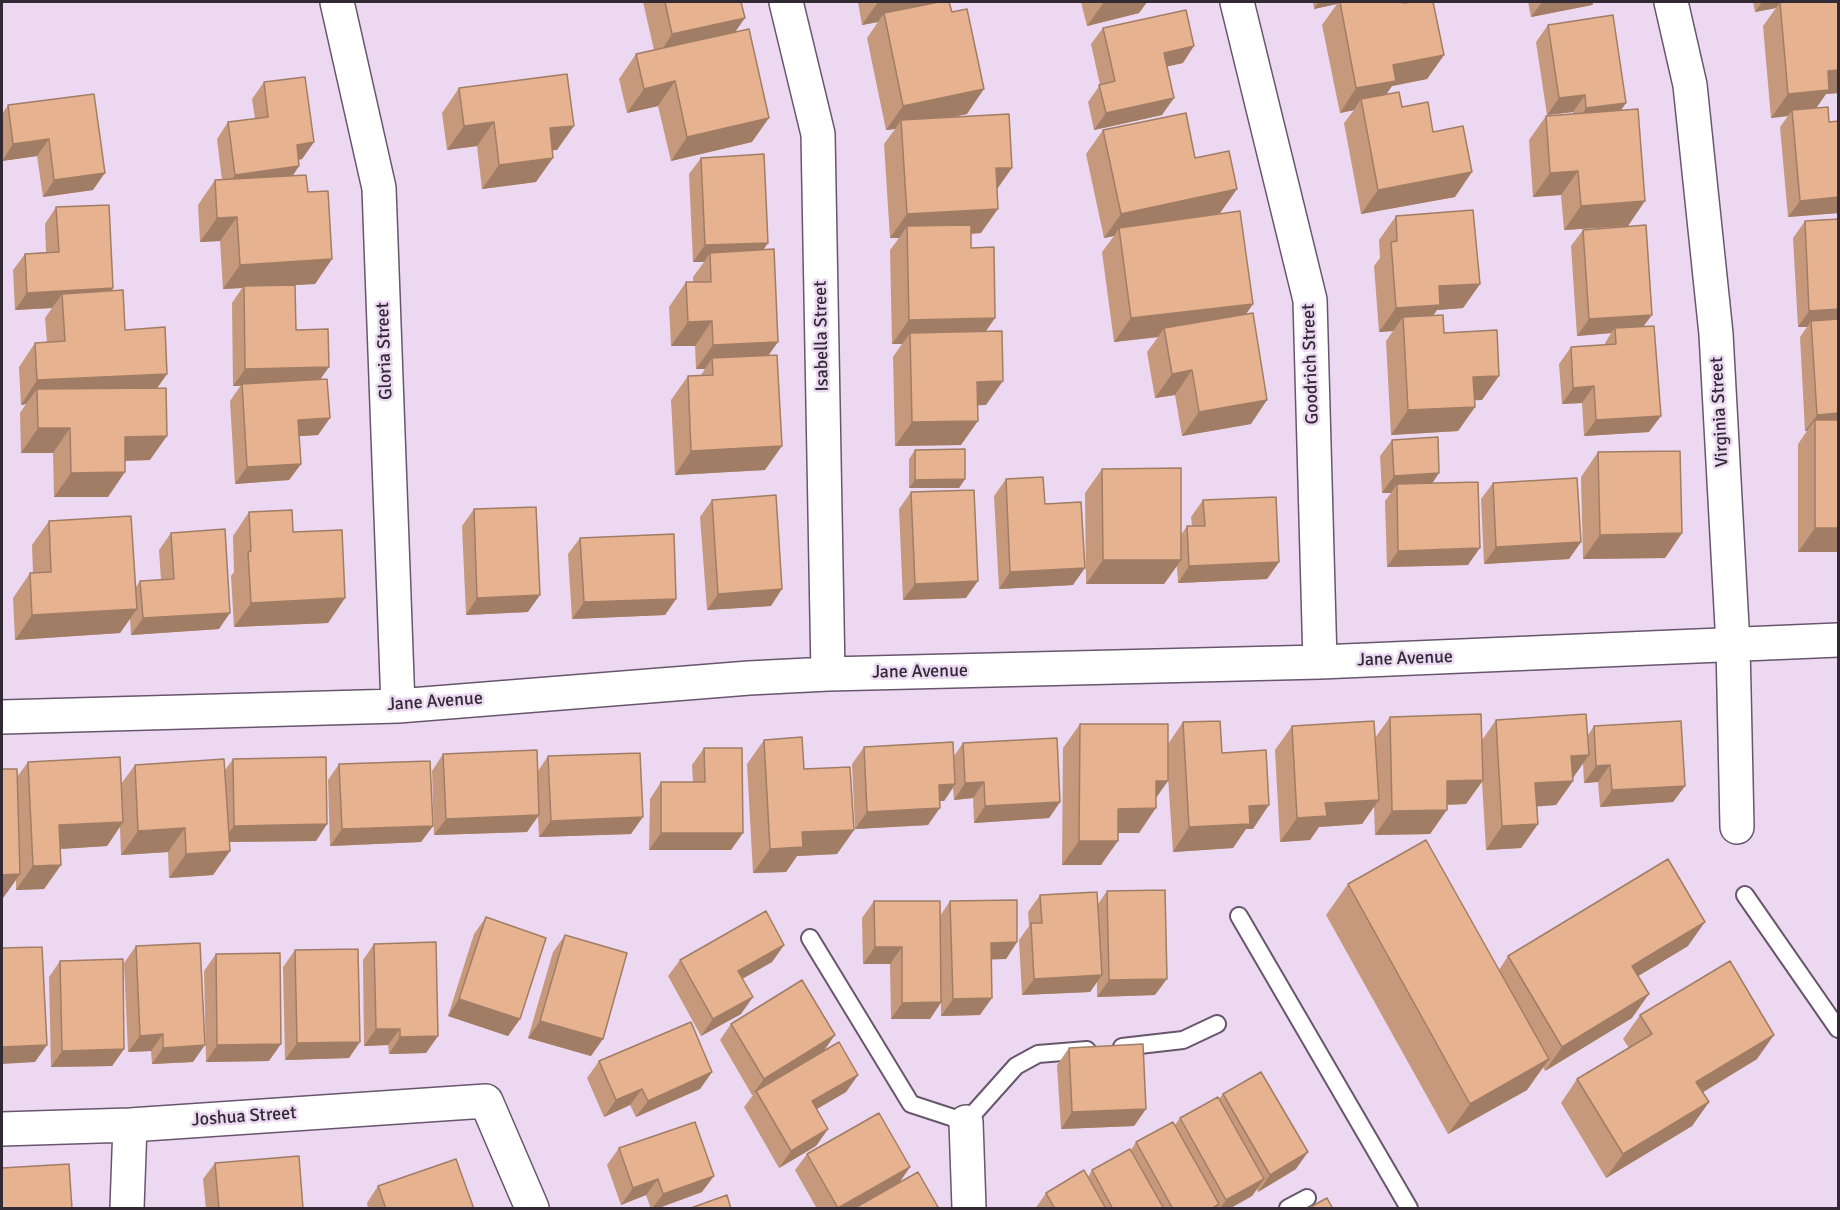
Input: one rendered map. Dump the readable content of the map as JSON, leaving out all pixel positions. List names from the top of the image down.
{
  "streets": {
    "street": [
      "Isabella Street",
      "Gloria Street",
      "Goodrich Street",
      "Virginia Street",
      "Jane Avenue",
      "Joshua Street"
    ]
  },
  "crossings": [
    ["Isabella Street", "Jane Avenue"],
    ["Gloria Street", "Jane Avenue"],
    ["Goodrich Street", "Jane Avenue"],
    ["Virginia Street", "Jane Avenue"]
  ]
}
